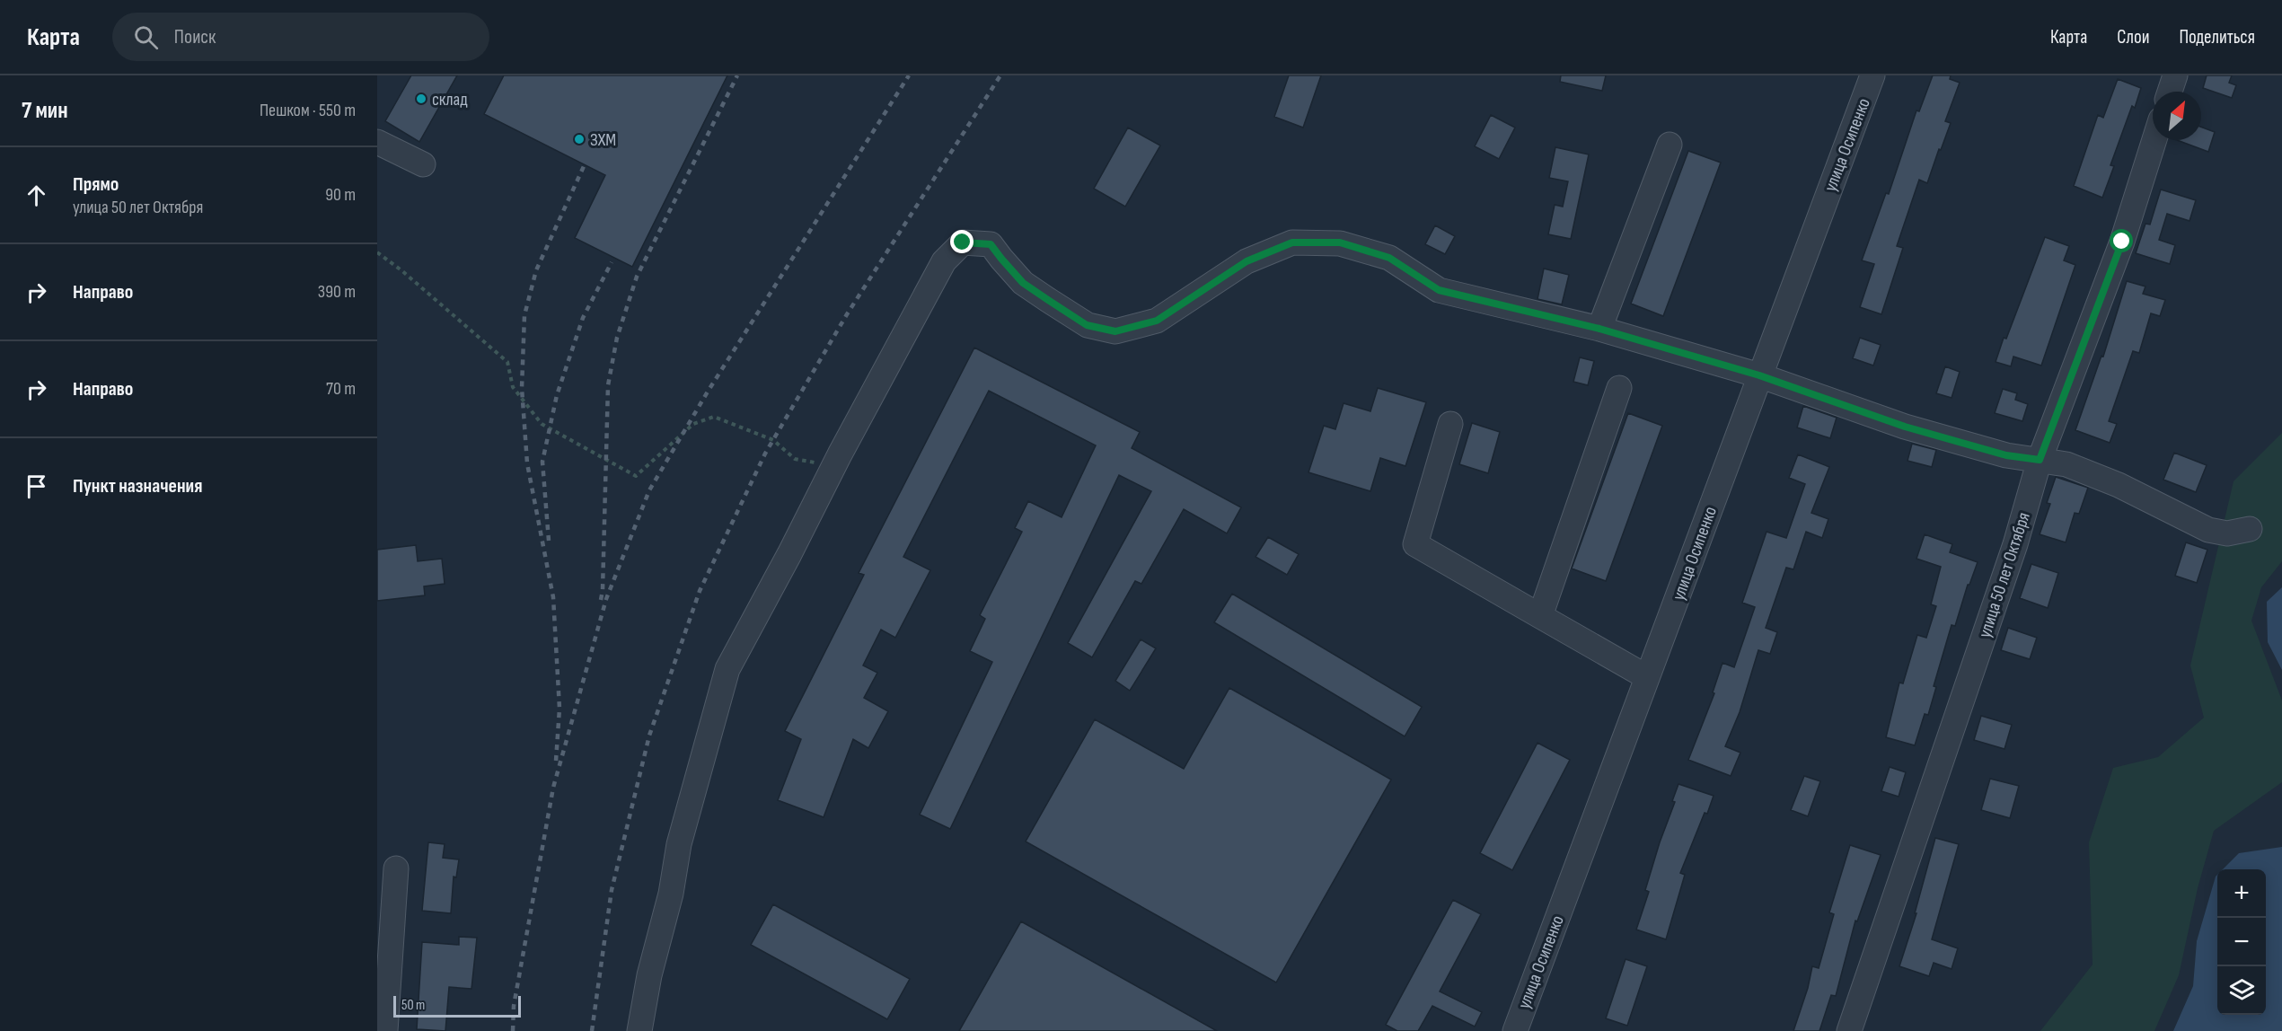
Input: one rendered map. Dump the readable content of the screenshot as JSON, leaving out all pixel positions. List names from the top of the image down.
{
  "streets": {
    "street": ["улица Осипенко", "улица 50 лет Октября"]
  },
  "places": ["склад", "ЗХМ"],
  "scale_bar": "50 m",
  "north": "top right",
  "page": {
    "header": "Карта",
    "search": "Поиск",
    "nav": ["Карта", "Слои", "Поделиться"],
    "heading": ["7 мин", "Пешком · 550 m"],
    "list": [
      ["Прямо", "улица 50 лет Октября", "90 m"],
      ["Направо", "390 m"],
      ["Направо", "70 m"],
      "Пункт назначения"
    ],
    "map_buttons": ["+", "−"],
    "scale": "50 m"
  }
}
